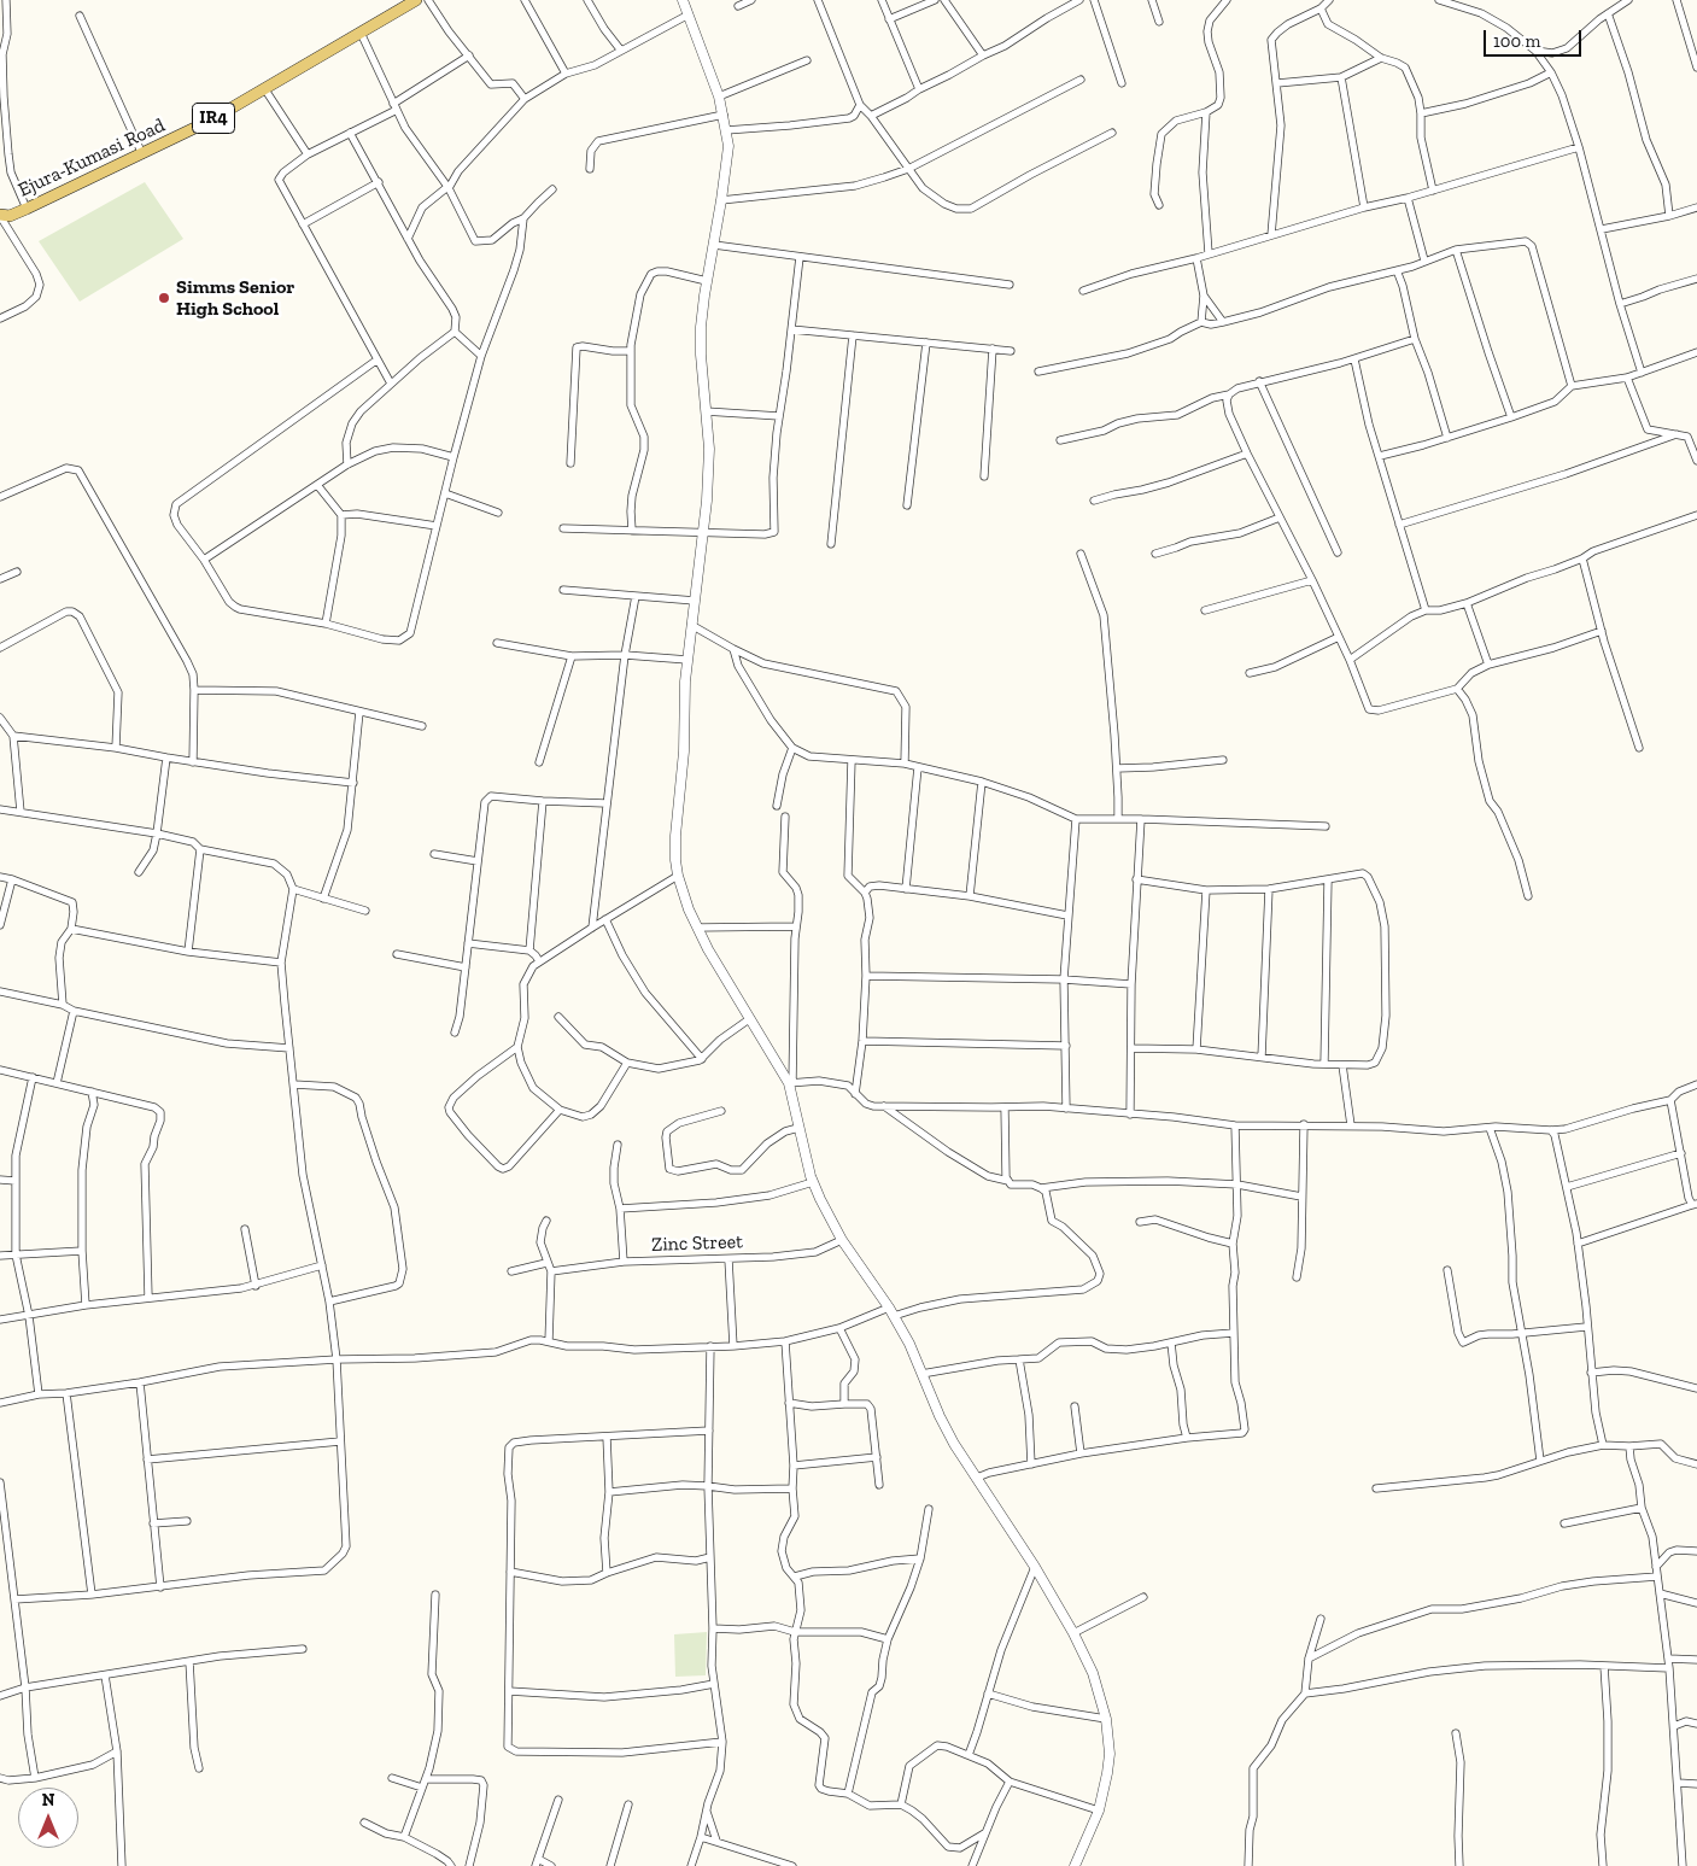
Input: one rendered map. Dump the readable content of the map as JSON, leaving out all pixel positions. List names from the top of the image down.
{
  "streets": {
    "main road": ["IR4", "Ejura-Kumasi Road"],
    "street": ["Zinc Street"]
  },
  "places": ["Simms Senior High School"],
  "scale_bar": "100 m",
  "north": "top"
}
